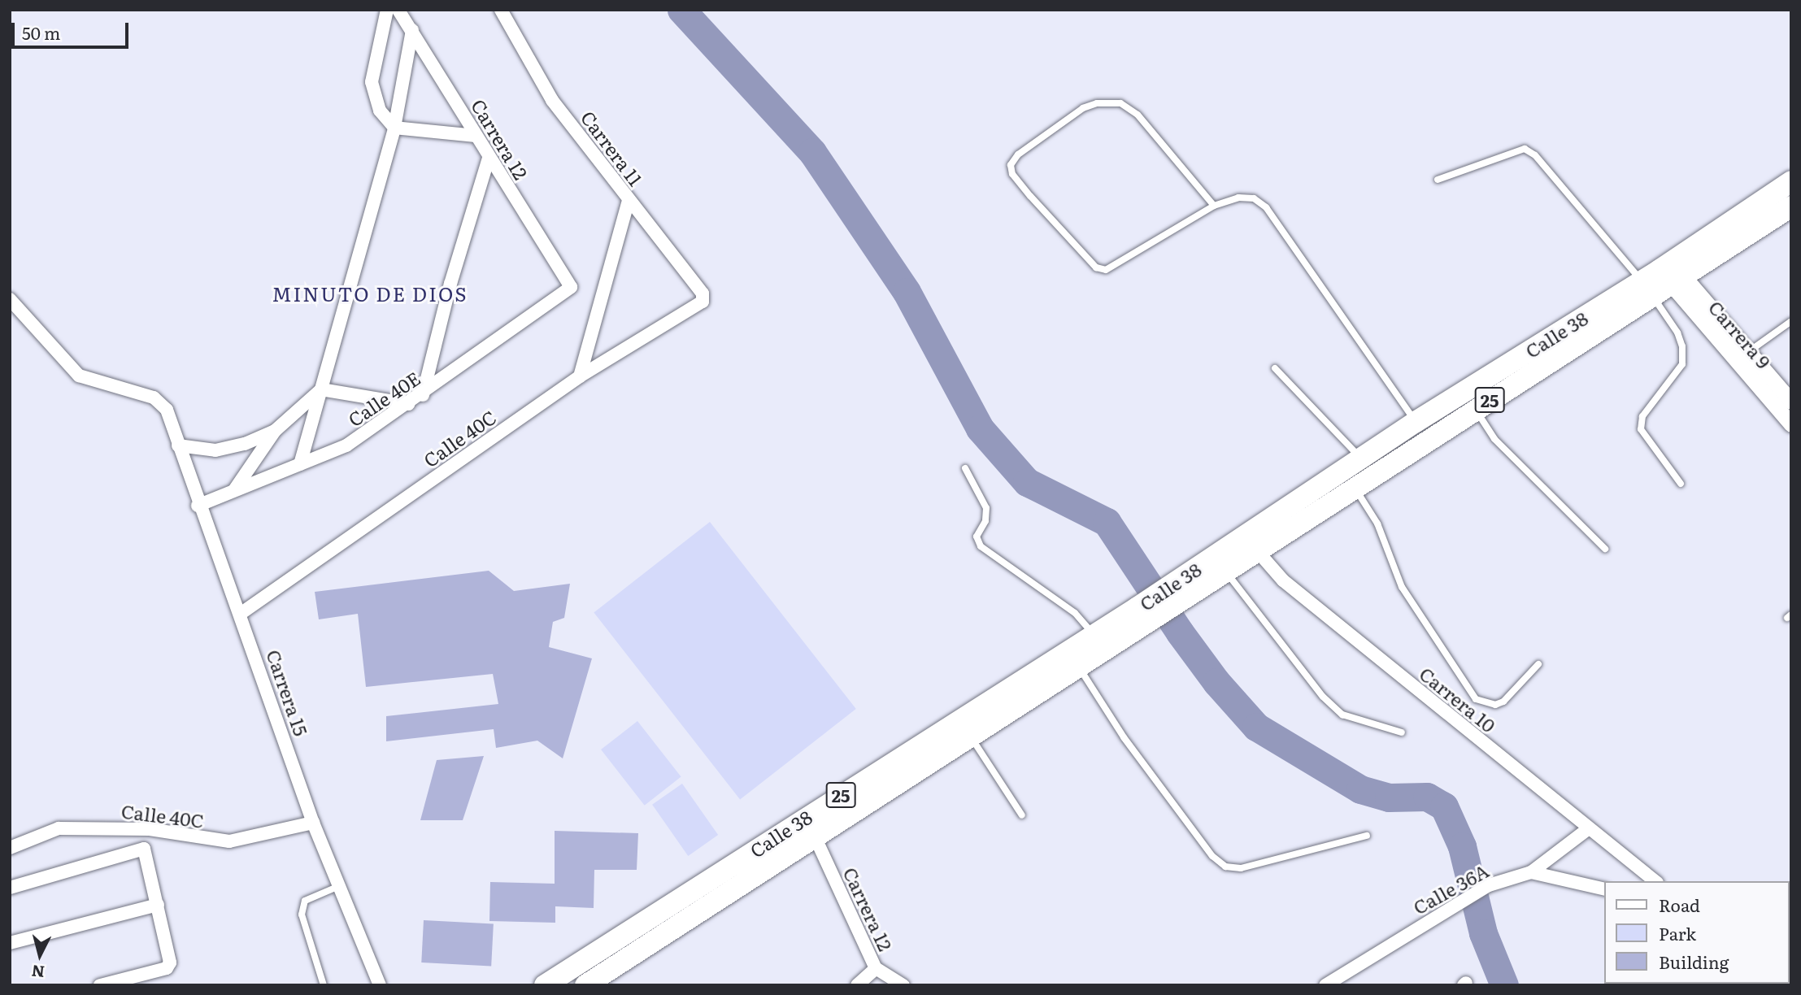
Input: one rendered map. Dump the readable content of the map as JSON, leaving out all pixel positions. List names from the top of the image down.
{
  "streets": {
    "highway": ["Calle 38", "25"],
    "street": [
      "Carrera 12",
      "Carrera 11",
      "Carrera 9",
      "Calle 40E",
      "Calle 40C",
      "Carrera 15",
      "Carrera 10",
      "Calle 36A"
    ]
  },
  "crossings": [
    ["Carrera 12", "Calle 38"],
    ["Carrera 12", "Calle 40E"],
    ["Carrera 11", "Calle 40C"],
    ["Calle 38", "Carrera 9"],
    ["Calle 38", "Carrera 10"],
    ["Calle 40E", "Carrera 15"],
    ["Calle 40C", "Carrera 15"]
  ],
  "districts": ["MINUTO DE DIOS"],
  "legend": ["Road", "Park", "Building"],
  "scale_bar": "50 m",
  "north": "bottom"
}
